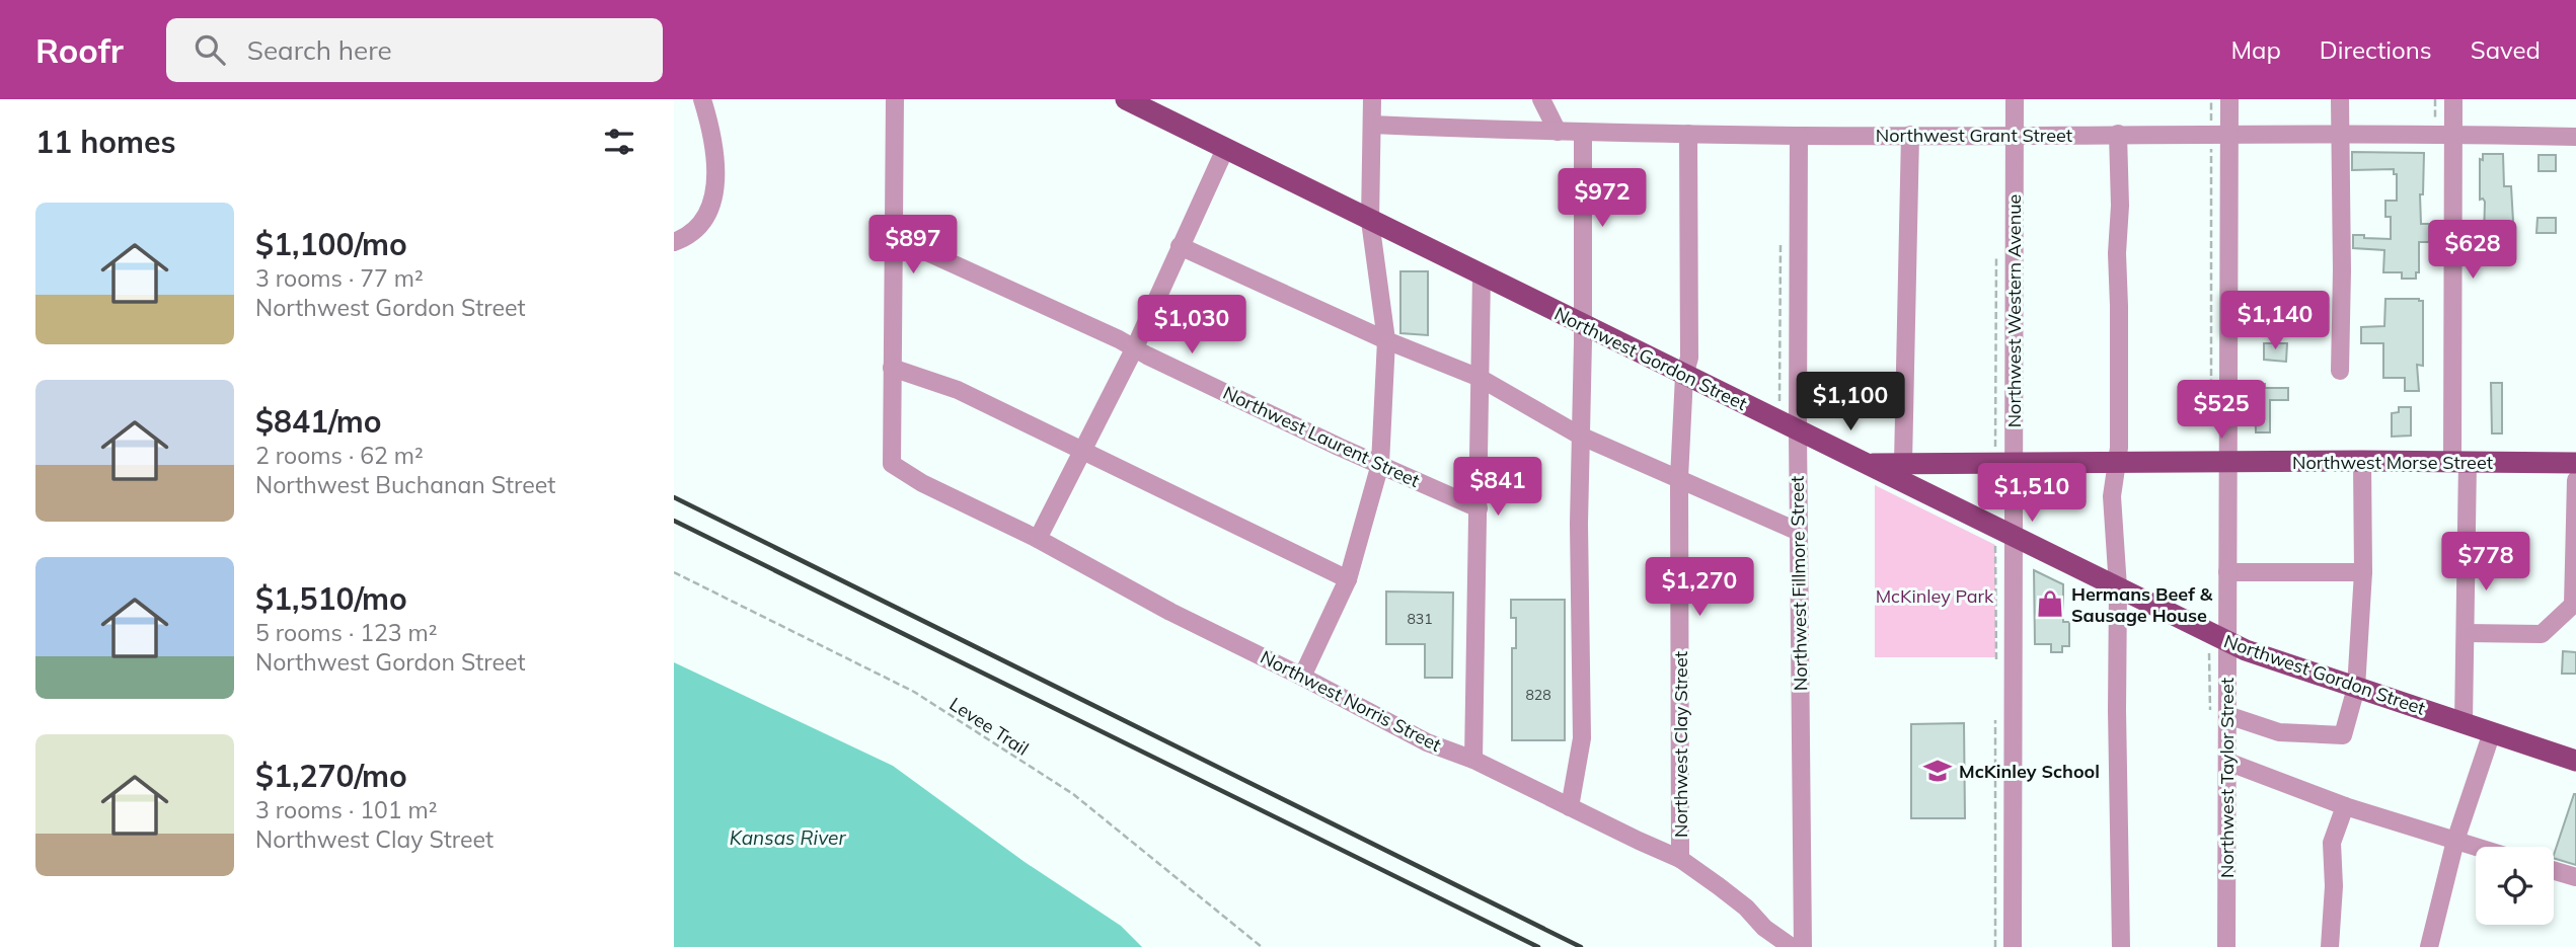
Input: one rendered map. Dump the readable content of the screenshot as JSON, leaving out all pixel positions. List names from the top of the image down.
{
  "streets": {
    "main road": ["Northwest Gordon Street", "Northwest Morse Street"],
    "street": [
      "Northwest Grant Street",
      "Northwest Western Avenue",
      "Northwest Laurent Street",
      "Northwest Fillmore Street",
      "Northwest Norris Street",
      "Northwest Clay Street",
      "Northwest Taylor Street"
    ],
    "path": ["Levee Trail"]
  },
  "crossings": [
    ["Northwest Grant Street", "Northwest Western Avenue"],
    ["Northwest Grant Street", "Northwest Fillmore Street"],
    ["Northwest Grant Street", "Northwest Clay Street"],
    ["Northwest Grant Street", "Northwest Taylor Street"],
    ["Northwest Western Avenue", "Northwest Gordon Street"],
    ["Northwest Western Avenue", "Northwest Morse Street"],
    ["Northwest Gordon Street", "Northwest Morse Street"],
    ["Northwest Gordon Street", "Northwest Fillmore Street"],
    ["Northwest Gordon Street", "Northwest Clay Street"],
    ["Northwest Gordon Street", "Northwest Taylor Street"],
    ["Northwest Morse Street", "Northwest Taylor Street"],
    ["Northwest Norris Street", "Northwest Clay Street"]
  ],
  "water": ["Kansas River"],
  "parks": ["McKinley Park"],
  "places": {
    "shop": ["Hermans Beef & Sausage House"],
    "school or university": ["McKinley School"]
  },
  "house_numbers": ["831", "828"],
  "page": {
    "header": "Roofr",
    "search": "Search here",
    "nav": ["Map", "Directions", "Saved"],
    "heading": "11 homes",
    "price": [
      "$972",
      "$897",
      "$628",
      "$1,140",
      "$1,030",
      "$1,100",
      "$525",
      "$841",
      "$1,510",
      "$778",
      "$1,270"
    ],
    "list": [
      {
        "name": "$1,100/mo",
        "note": "3 rooms · 77 m² · Northwest Gordon Street"
      },
      {
        "name": "$841/mo",
        "note": "2 rooms · 62 m² · Northwest Buchanan Street"
      },
      {
        "name": "$1,510/mo",
        "note": "5 rooms · 123 m² · Northwest Gordon Street"
      },
      {
        "name": "$1,270/mo",
        "note": "3 rooms · 101 m² · Northwest Clay Street"
      }
    ]
  }
}
